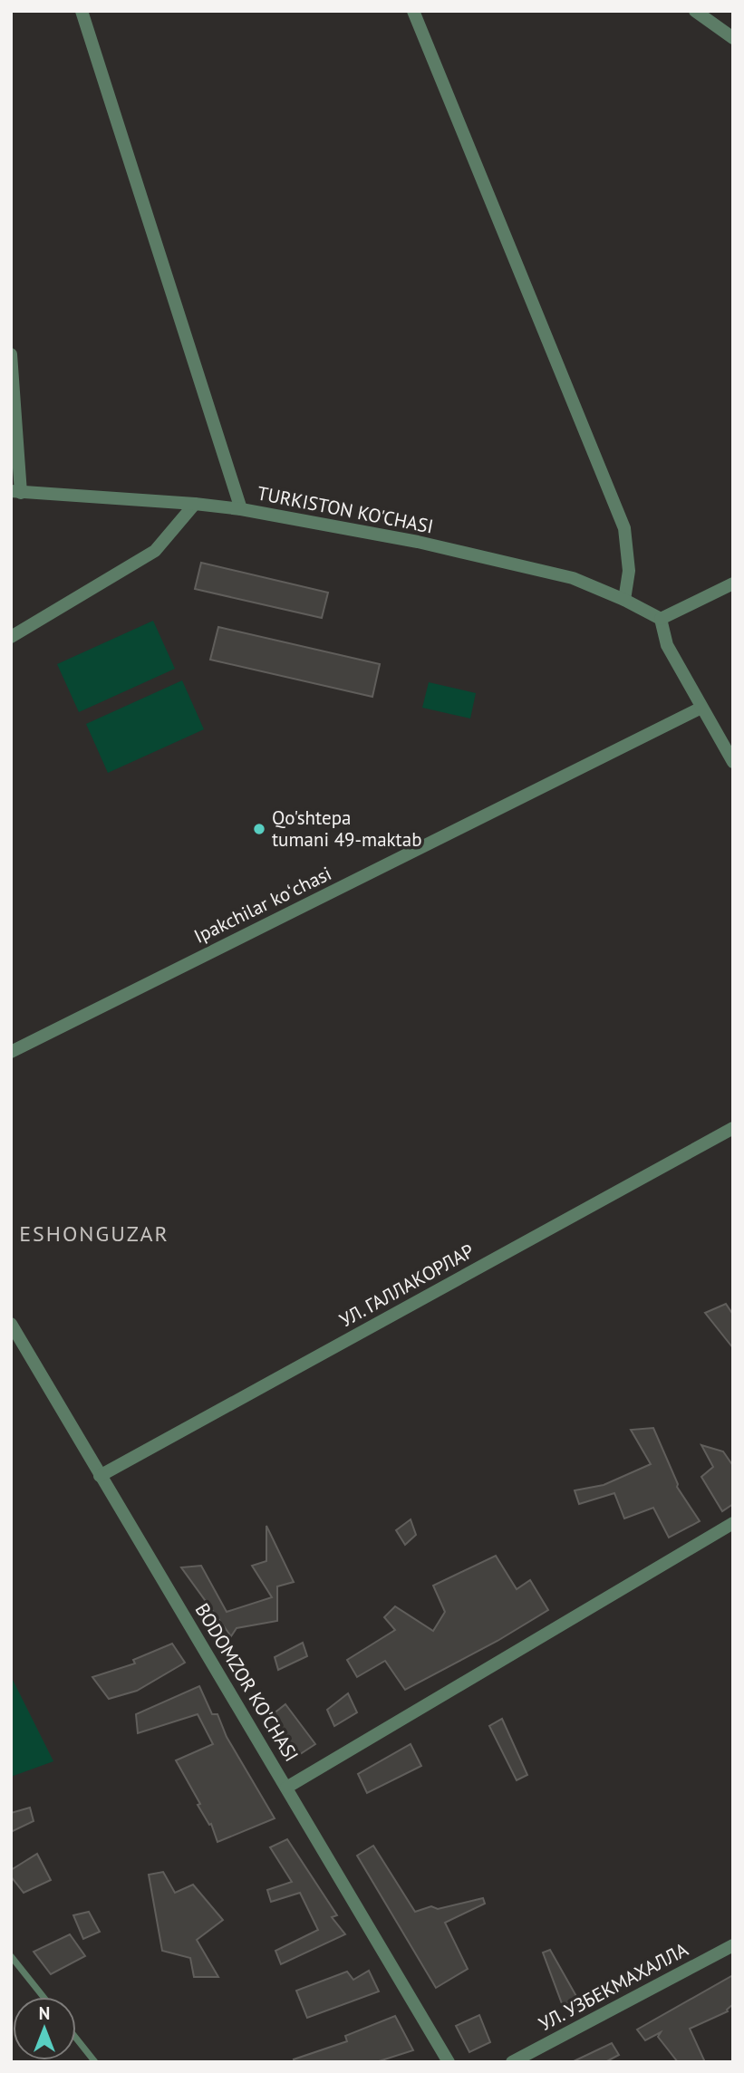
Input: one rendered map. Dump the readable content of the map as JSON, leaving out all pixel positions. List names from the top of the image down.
{
  "streets": {
    "street": [
      "TURKISTON KO'CHASI",
      "Ipakchilar koʻchasi",
      "УЛ. ГАЛЛАКОРЛАР",
      "BODOMZOR KO'CHASI",
      "УЛ. УЗБЕКМАХАЛЛА"
    ]
  },
  "crossings": [
    ["УЛ. ГАЛЛАКОРЛАР", "BODOMZOR KO'CHASI"]
  ],
  "districts": ["ESHONGUZAR"],
  "places": ["Qo'shtepa tumani 49-maktab"],
  "north": "top"
}
